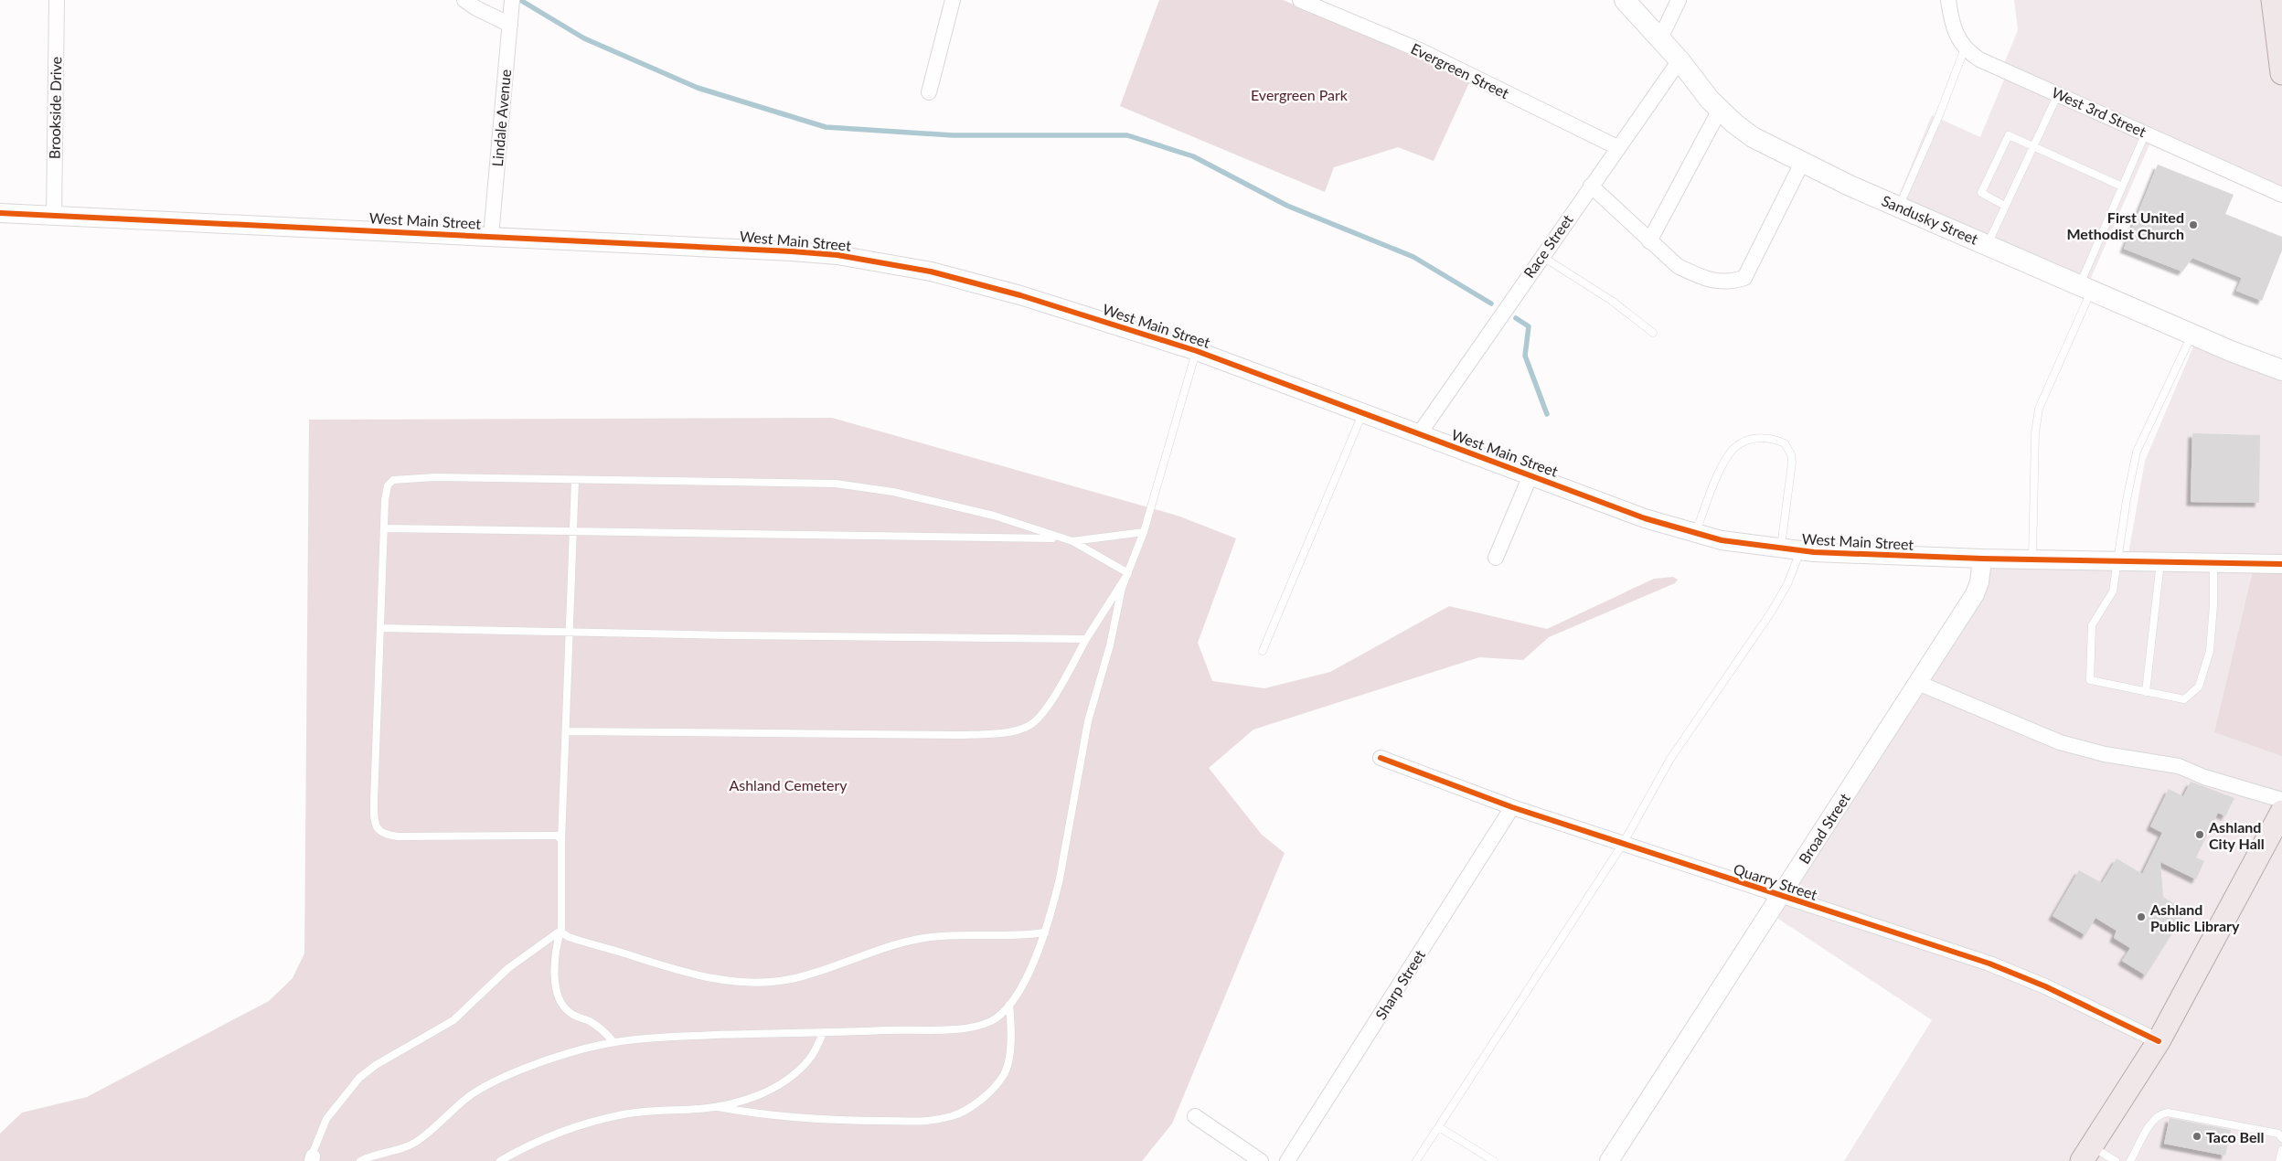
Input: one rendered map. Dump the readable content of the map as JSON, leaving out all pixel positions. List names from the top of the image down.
{
  "streets": {
    "main road": ["Sandusky Street"],
    "street": [
      "Evergreen Street",
      "Brookside Drive",
      "West 3rd Street",
      "Lindale Avenue",
      "West Main Street",
      "Race Street",
      "Broad Street",
      "Quarry Street",
      "Sharp Street"
    ]
  },
  "crossings": [
    ["Evergreen Street", "Race Street"],
    ["Brookside Drive", "West Main Street"],
    ["Lindale Avenue", "West Main Street"],
    ["Sandusky Street", "Race Street"],
    ["West Main Street", "Race Street"],
    ["West Main Street", "Broad Street"],
    ["Broad Street", "Quarry Street"],
    ["Quarry Street", "Sharp Street"]
  ],
  "parks": ["Evergreen Park", "Ashland Cemetery"],
  "places": [
    "First United Methodist Church",
    "Ashland City Hall",
    "Ashland Public Library",
    "Taco Bell"
  ]
}
